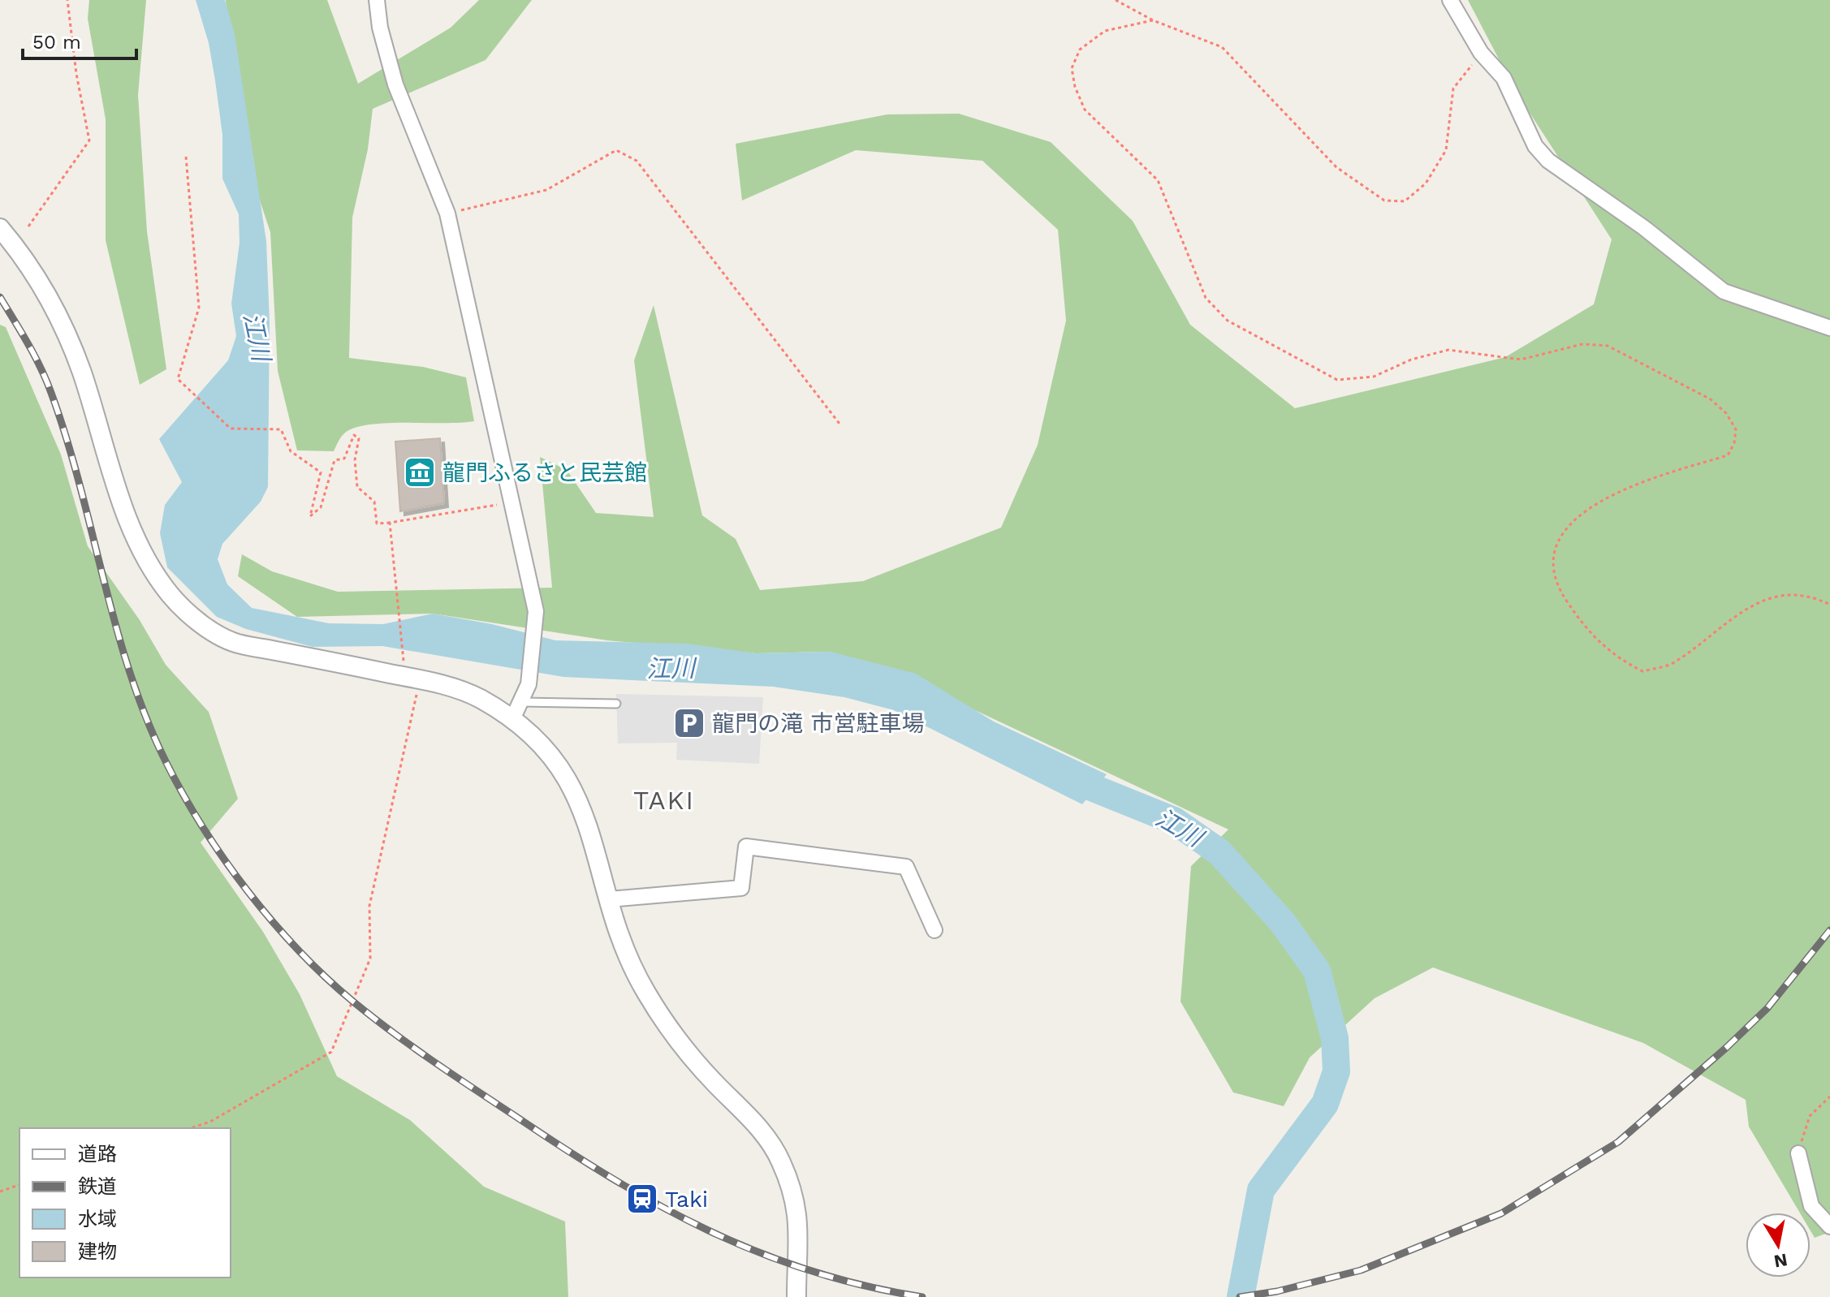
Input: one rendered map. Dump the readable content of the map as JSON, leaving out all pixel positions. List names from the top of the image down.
{
  "districts": ["TAKI"],
  "water": ["江川"],
  "places": {
    "museum": ["龍門ふるさと民芸館"],
    "parking": ["龍門の滝 市営駐車場"],
    "station": ["Taki"]
  },
  "legend": [
    "道路",
    "鉄道",
    "水域",
    "建物"
  ],
  "scale_bar": "50 m",
  "north": "bottom"
}
